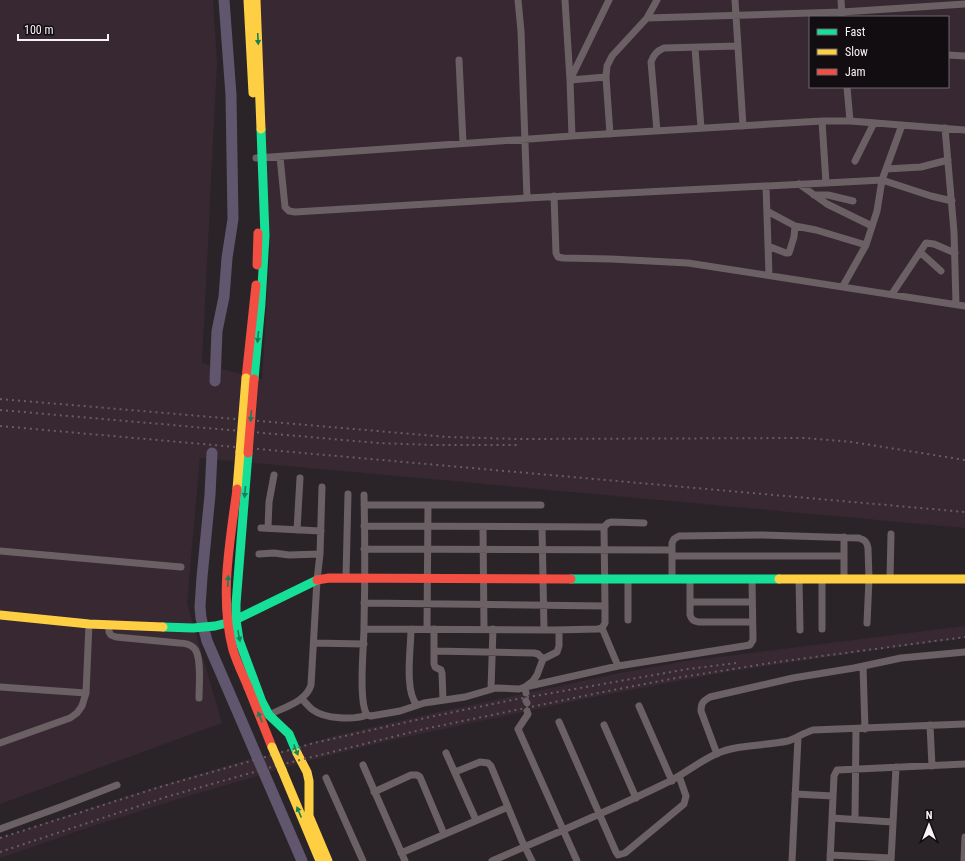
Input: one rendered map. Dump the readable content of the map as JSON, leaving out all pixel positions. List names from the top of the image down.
{
  "legend": ["Fast", "Slow", "Jam"],
  "scale_bar": "100 m",
  "north": "top"
}
